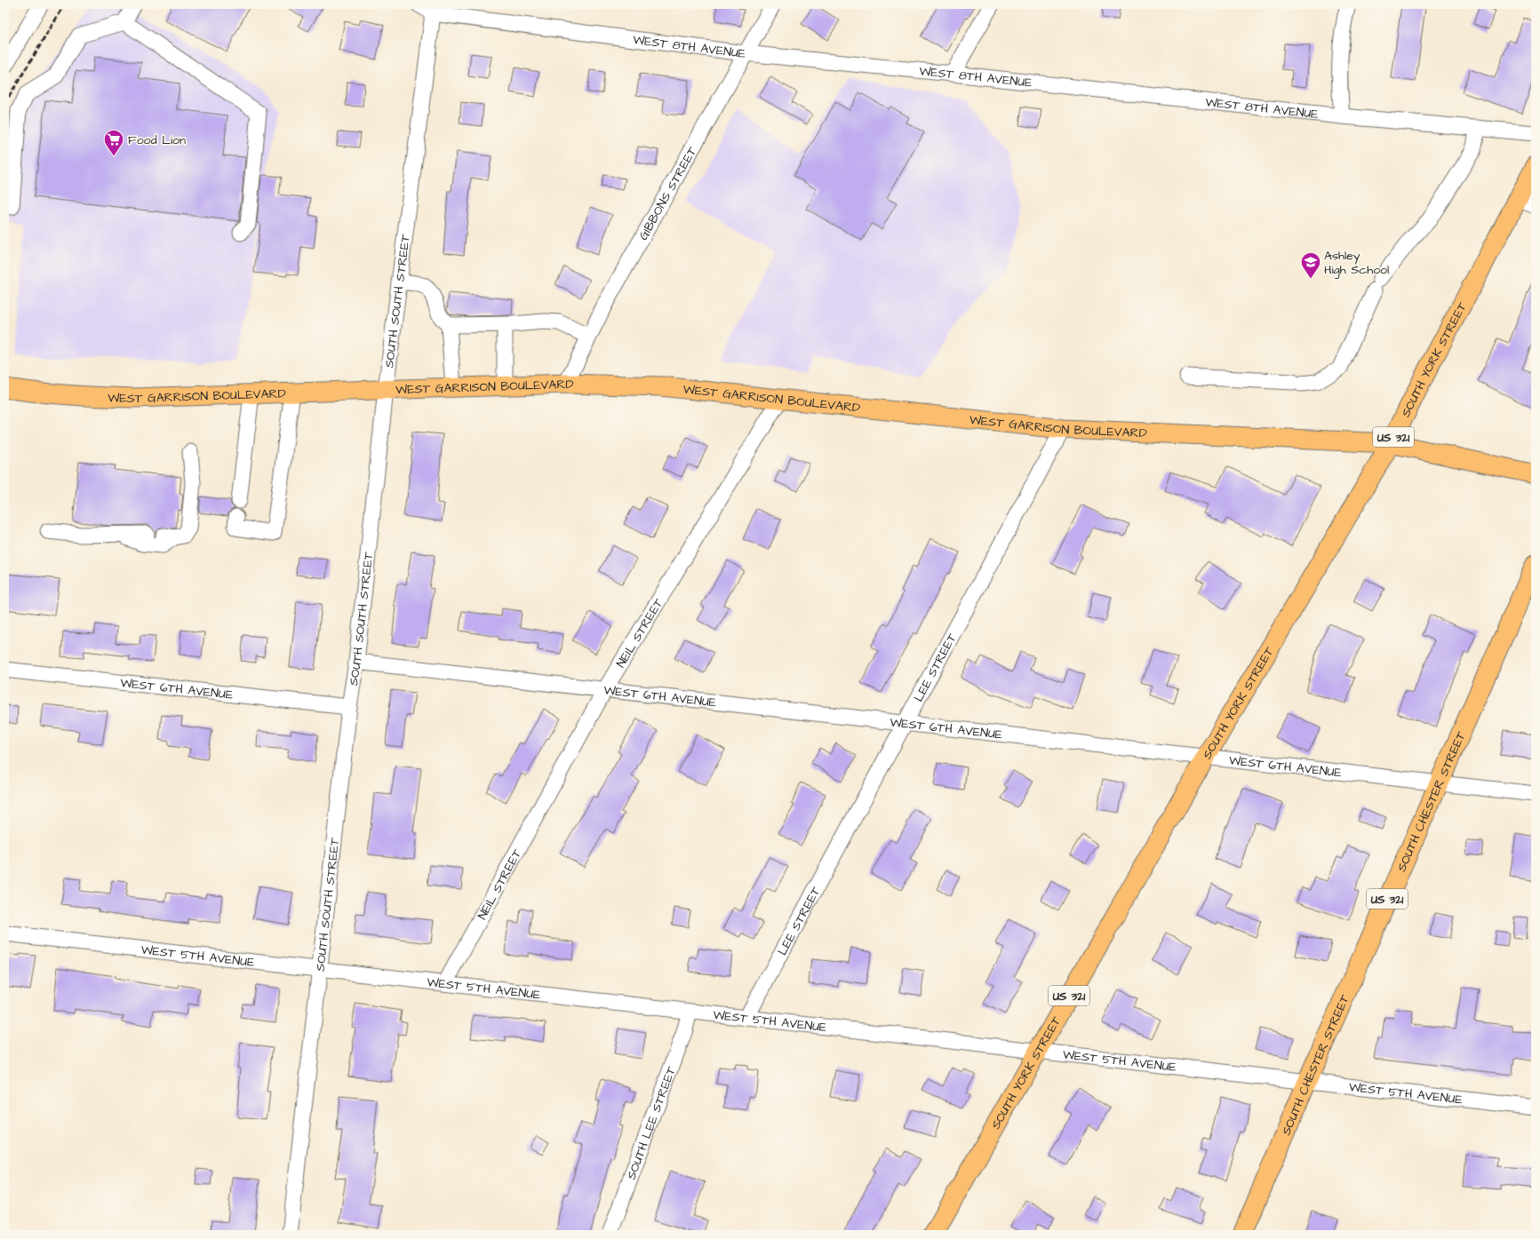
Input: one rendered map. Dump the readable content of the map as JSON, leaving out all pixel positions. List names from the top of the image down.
{
  "streets": {
    "main road": [
      "SOUTH YORK STREET",
      "WEST GARRISON BOULEVARD",
      "US 321",
      "SOUTH CHESTER STREET"
    ],
    "street": [
      "WEST 8TH AVENUE",
      "GIBBONS STREET",
      "SOUTH SOUTH STREET",
      "NEIL STREET",
      "LEE STREET",
      "WEST 6TH AVENUE",
      "WEST 5TH AVENUE",
      "SOUTH LEE STREET"
    ]
  },
  "crossings": [
    ["WEST 8TH AVENUE", "GIBBONS STREET"],
    ["WEST 8TH AVENUE", "SOUTH SOUTH STREET"],
    ["GIBBONS STREET", "WEST GARRISON BOULEVARD"],
    ["SOUTH SOUTH STREET", "WEST GARRISON BOULEVARD"],
    ["SOUTH SOUTH STREET", "WEST 6TH AVENUE"],
    ["SOUTH SOUTH STREET", "WEST 5TH AVENUE"],
    ["SOUTH YORK STREET", "WEST GARRISON BOULEVARD"],
    ["SOUTH YORK STREET", "WEST 6TH AVENUE"],
    ["SOUTH YORK STREET", "WEST 5TH AVENUE"],
    ["WEST GARRISON BOULEVARD", "NEIL STREET"],
    ["WEST GARRISON BOULEVARD", "LEE STREET"],
    ["NEIL STREET", "WEST 6TH AVENUE"],
    ["NEIL STREET", "WEST 5TH AVENUE"],
    ["LEE STREET", "WEST 6TH AVENUE"],
    ["LEE STREET", "WEST 5TH AVENUE"],
    ["WEST 6TH AVENUE", "SOUTH CHESTER STREET"],
    ["SOUTH CHESTER STREET", "WEST 5TH AVENUE"],
    ["WEST 5TH AVENUE", "SOUTH LEE STREET"]
  ],
  "places": {
    "supermarket": ["Food Lion"],
    "school or university": ["Ashley High School"]
  }
}
